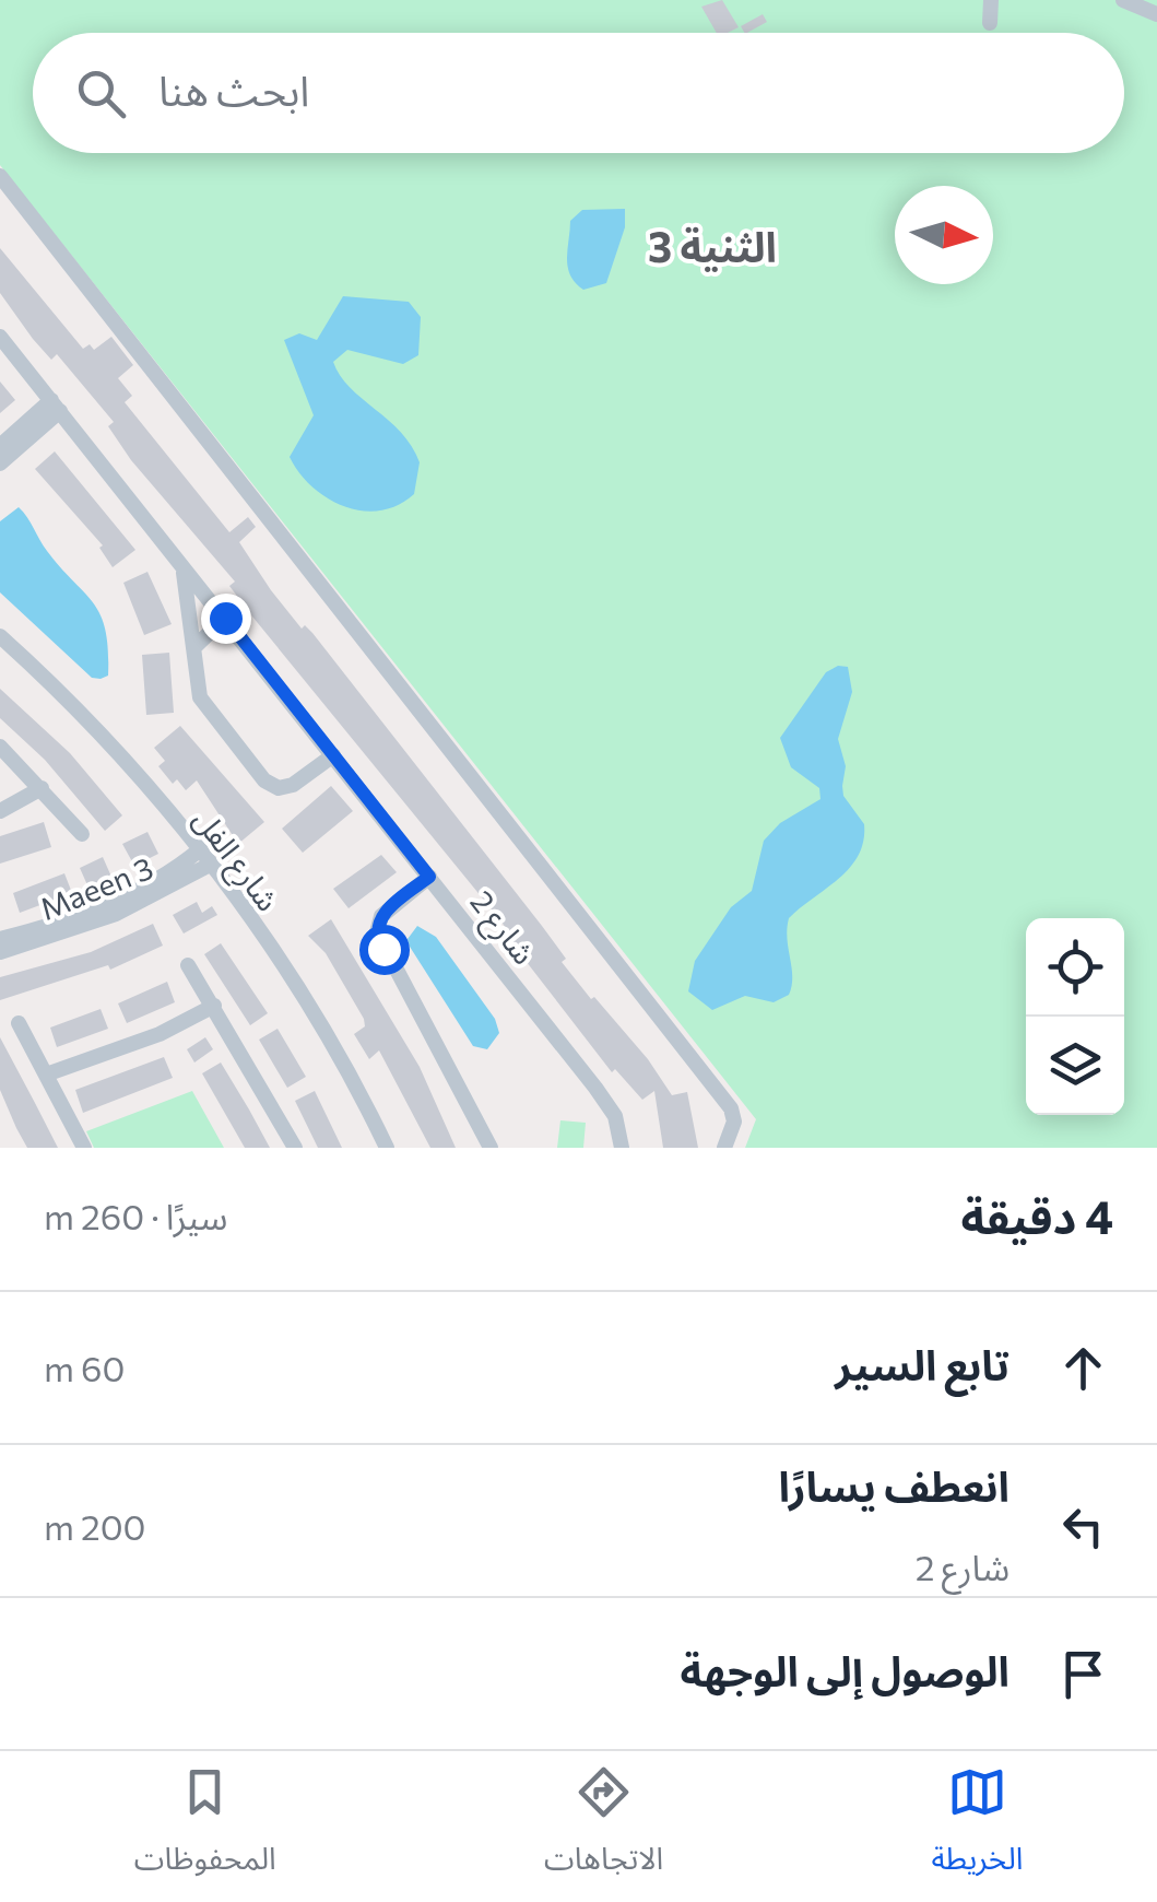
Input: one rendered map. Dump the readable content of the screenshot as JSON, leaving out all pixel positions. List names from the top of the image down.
{
  "streets": {
    "street": ["شارع الفل", "Maeen 3", "شارع 2"]
  },
  "crossings": [
    ["شارع الفل", "Maeen 3"]
  ],
  "districts": ["الثنية 3"],
  "north": "right",
  "page": {
    "search": "ابحث هنا",
    "heading": ["4 دقيقة", "سيرًا · 260 m"],
    "list": [
      ["تابع السير", "60 m"],
      ["انعطف يسارًا", "شارع 2", "200 m"],
      "الوصول إلى الوجهة"
    ],
    "nav": ["الخريطة", "الاتجاهات", "المحفوظات"]
  }
}
